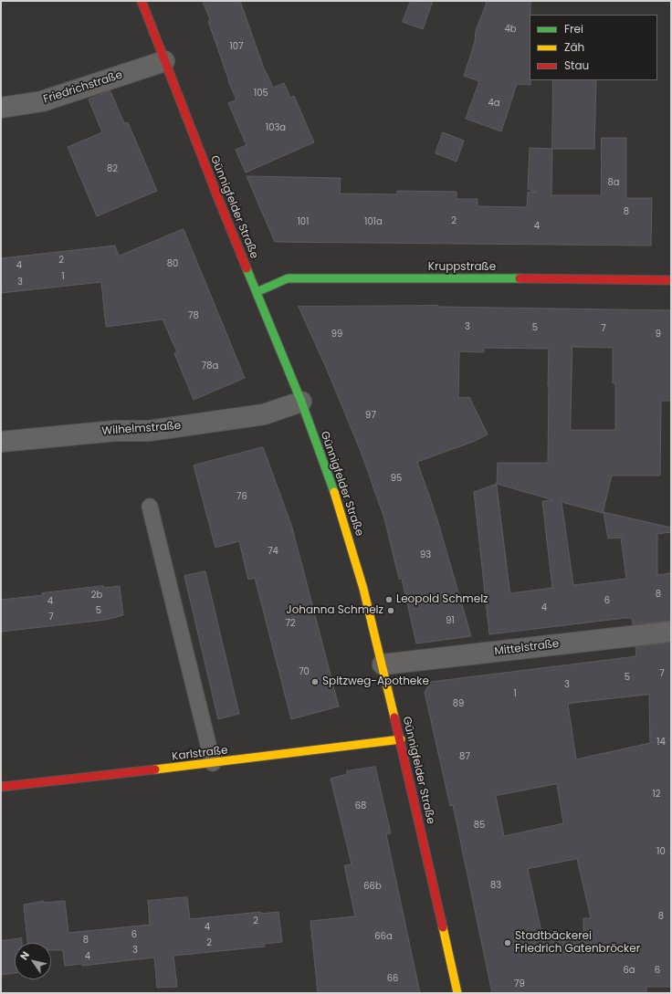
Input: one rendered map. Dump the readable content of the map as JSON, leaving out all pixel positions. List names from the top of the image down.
{
  "streets": {
    "street": [
      "Friedrichstraße",
      "Günnigfelder Straße",
      "Kruppstraße",
      "Wilhelmstraße",
      "Mittelstraße",
      "Karlstraße"
    ]
  },
  "crossings": [
    ["Friedrichstraße", "Günnigfelder Straße"],
    ["Günnigfelder Straße", "Kruppstraße"],
    ["Günnigfelder Straße", "Wilhelmstraße"],
    ["Günnigfelder Straße", "Mittelstraße"],
    ["Günnigfelder Straße", "Karlstraße"]
  ],
  "places": [
    "Leopold Schmelz",
    "Johanna Schmelz",
    "Spitzweg-Apotheke",
    "Stadtbäckerei Friedrich Gatenbröcker"
  ],
  "house_numbers": [
    "4b",
    "107",
    "105",
    "4a",
    "103a",
    "82",
    "8a",
    "8",
    "2",
    "101",
    "101a",
    "4",
    "2",
    "80",
    "4",
    "1",
    "3",
    "78",
    "3",
    "5",
    "7",
    "99",
    "9",
    "78a",
    "97",
    "95",
    "76",
    "74",
    "93",
    "8",
    "2b",
    "6",
    "4",
    "4",
    "5",
    "7",
    "91",
    "72",
    "70",
    "7",
    "5",
    "3",
    "1",
    "89",
    "14",
    "87",
    "12",
    "68",
    "85",
    "10",
    "83",
    "66b",
    "8",
    "2",
    "4",
    "6",
    "66a",
    "8",
    "2",
    "3",
    "4",
    "6a",
    "6",
    "66",
    "79"
  ],
  "legend": ["Frei", "Zäh", "Stau"],
  "north": "top left"
}
